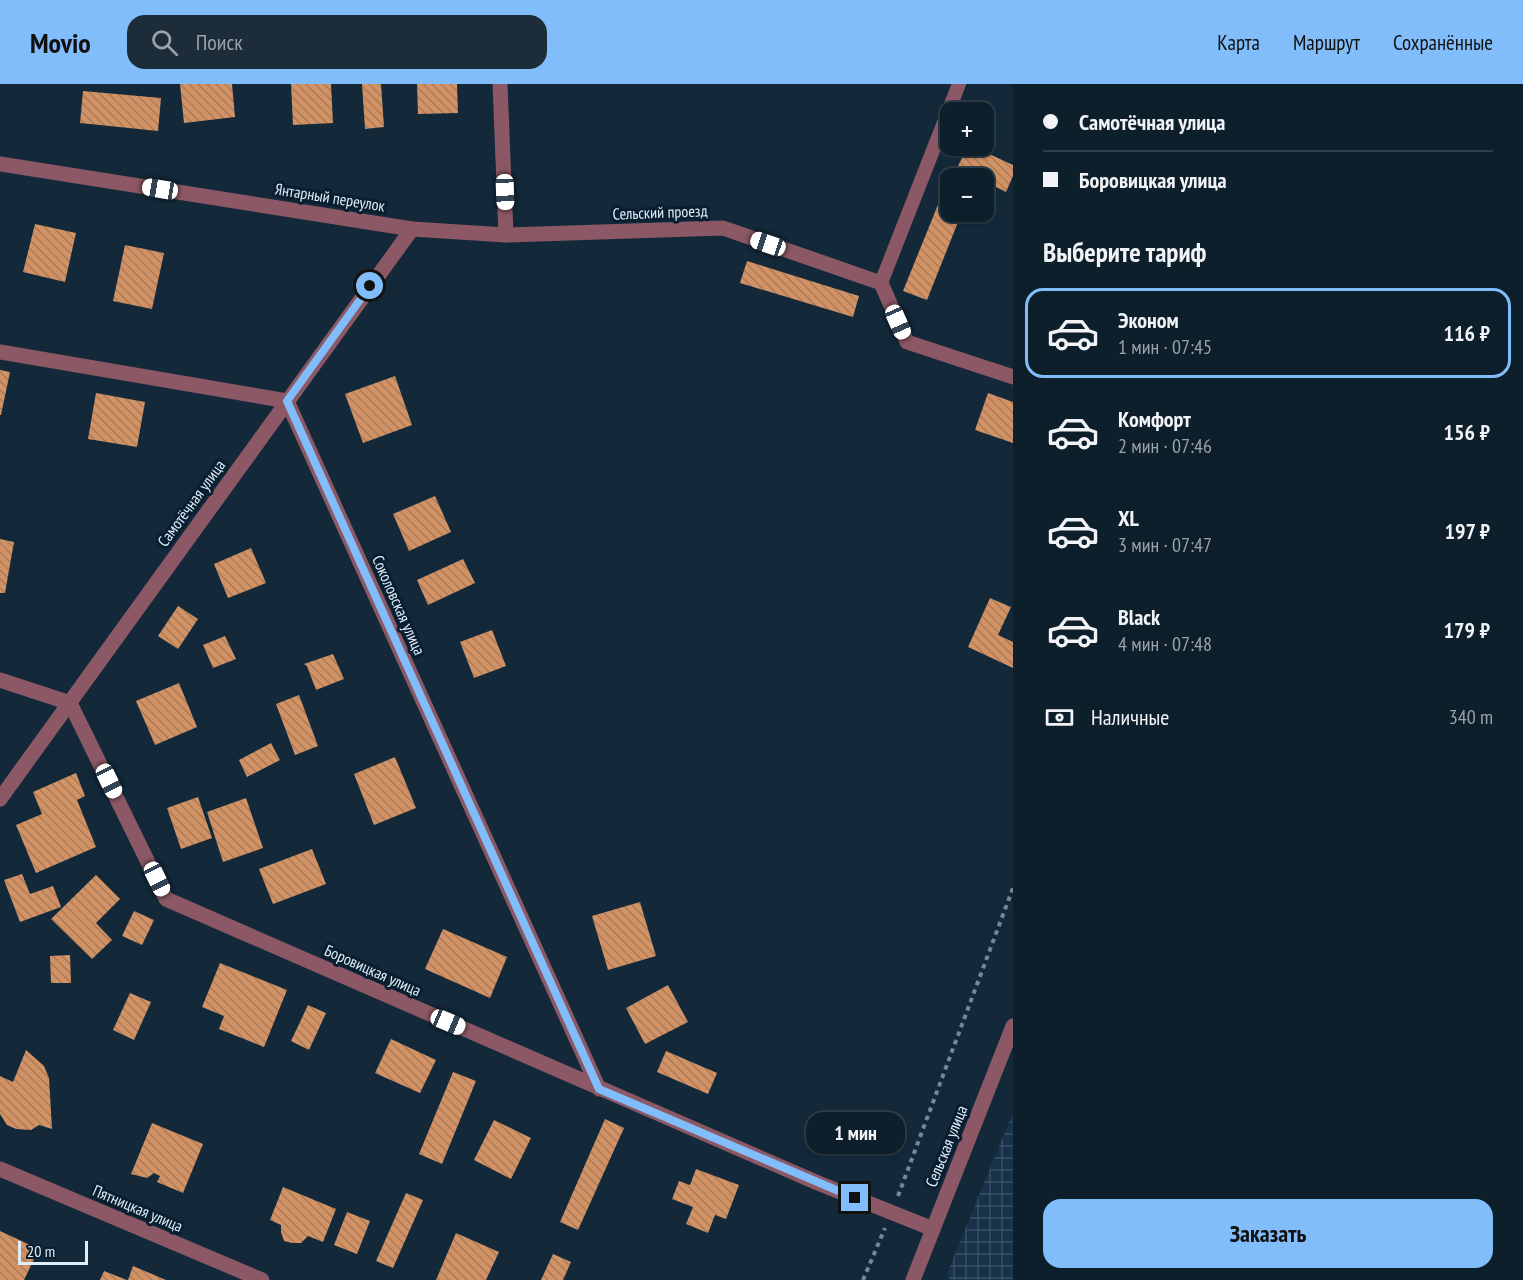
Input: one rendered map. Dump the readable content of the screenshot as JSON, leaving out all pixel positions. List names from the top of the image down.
{
  "streets": {
    "street": [
      "Янтарный переулок",
      "Сельский проезд",
      "Самотёчная улица",
      "Соколовская улица",
      "Боровицкая улица",
      "Сельская улица",
      "Пятницкая улица"
    ]
  },
  "crossings": [
    ["Янтарный переулок", "Сельский проезд"],
    ["Янтарный переулок", "Самотёчная улица"],
    ["Самотёчная улица", "Соколовская улица"],
    ["Самотёчная улица", "Боровицкая улица"],
    ["Соколовская улица", "Боровицкая улица"],
    ["Боровицкая улица", "Сельская улица"]
  ],
  "scale_bar": "20 m",
  "page": {
    "header": "Movio",
    "search": "Поиск",
    "nav": ["Карта", "Маршрут", "Сохранённые"],
    "banner": ["Самотёчная улица", "Боровицкая улица"],
    "map_buttons": ["+", "−"],
    "heading": "Выберите тариф",
    "list": [
      {
        "name": "Эконом",
        "note": "1 мин · 07:45",
        "value": "116 ₽"
      },
      {
        "name": "Комфорт",
        "note": "2 мин · 07:46",
        "value": "156 ₽"
      },
      {
        "name": "XL",
        "note": "3 мин · 07:47",
        "value": "197 ₽"
      },
      {
        "name": "Black",
        "note": "4 мин · 07:48",
        "value": "179 ₽"
      }
    ],
    "pay": ["Наличные", "340 m"],
    "bubble": "1 мин",
    "buttons": "Заказать",
    "scale": "20 m"
  }
}
